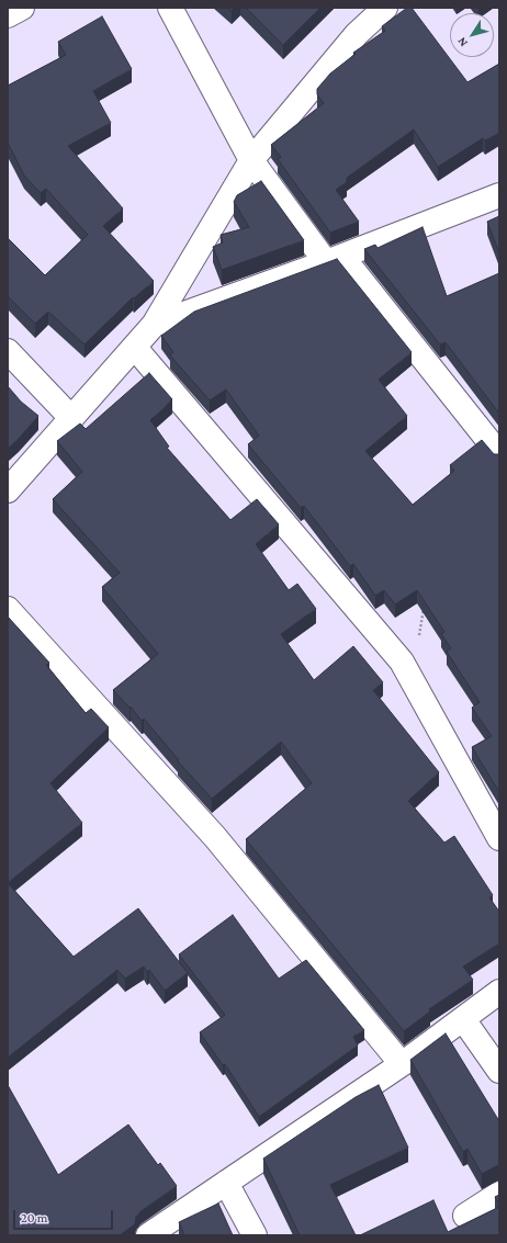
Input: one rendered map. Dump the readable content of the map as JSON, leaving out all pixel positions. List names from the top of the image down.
{
  "scale_bar": "20 m",
  "north": "bottom left"
}
